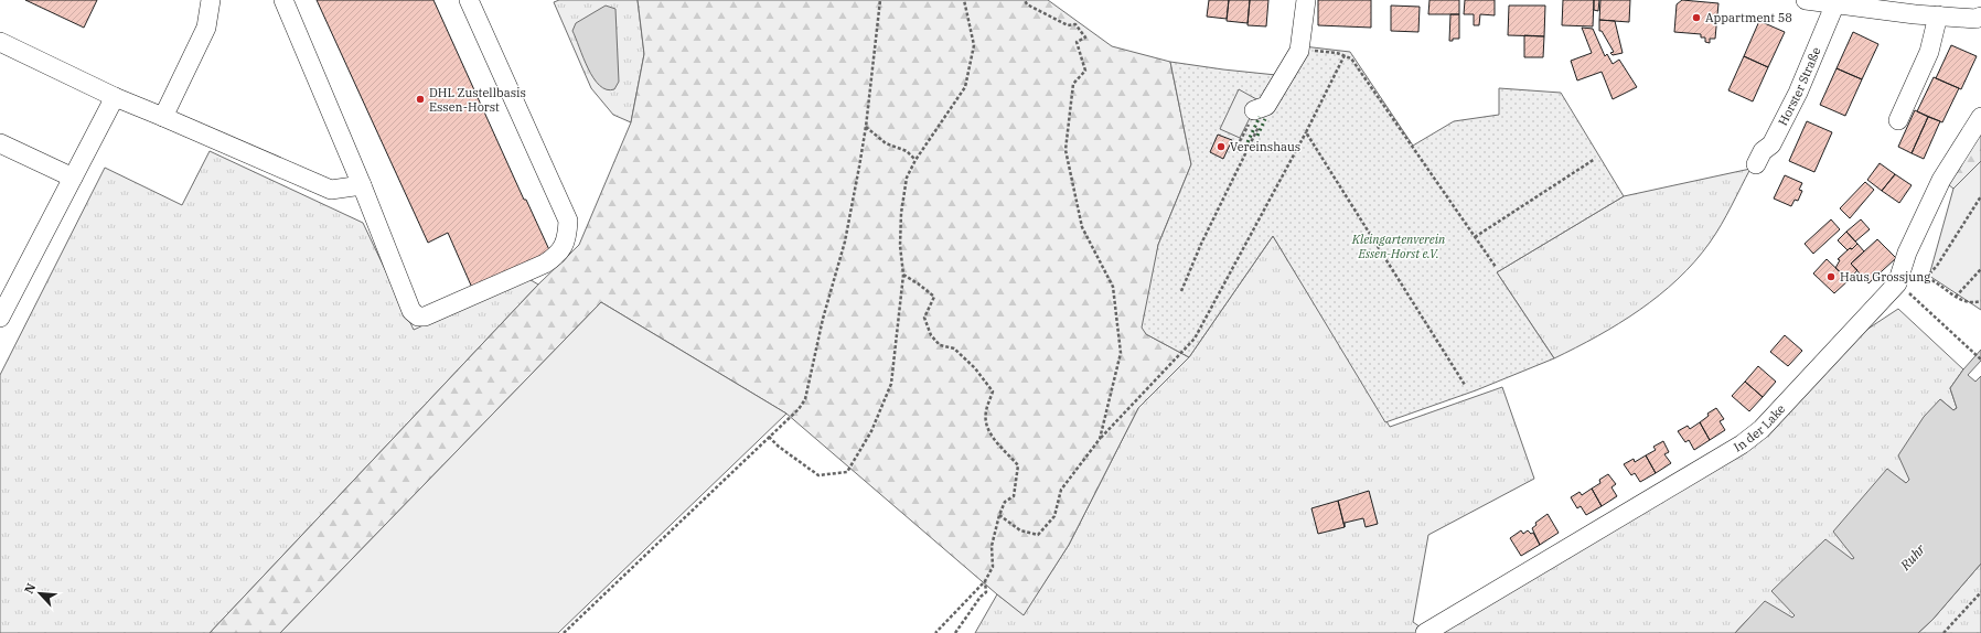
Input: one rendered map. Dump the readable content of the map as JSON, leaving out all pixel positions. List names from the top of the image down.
{
  "streets": {
    "street": ["Horster Straße", "In der Lake"]
  },
  "water": ["Ruhr"],
  "parks": ["Kleingartenverein Essen-Horst e.V."],
  "places": [
    "Appartment 58",
    "DHL Zustellbasis Essen-Horst",
    "Vereinshaus",
    "Haus Grossjung"
  ],
  "north": "top left"
}
